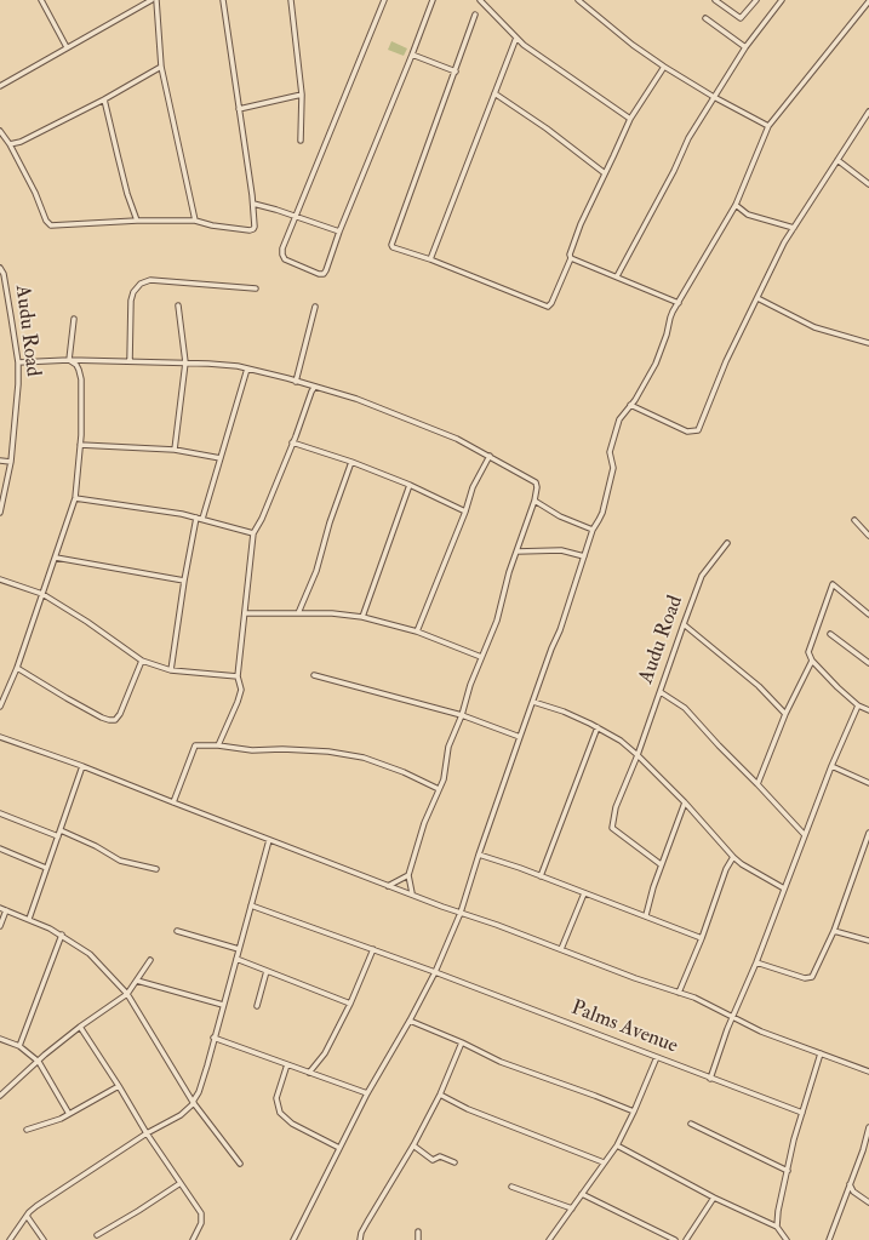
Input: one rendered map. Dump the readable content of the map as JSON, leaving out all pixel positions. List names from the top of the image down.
{
  "streets": {
    "street": ["Audu Road", "Palms Avenue"]
  }
}
